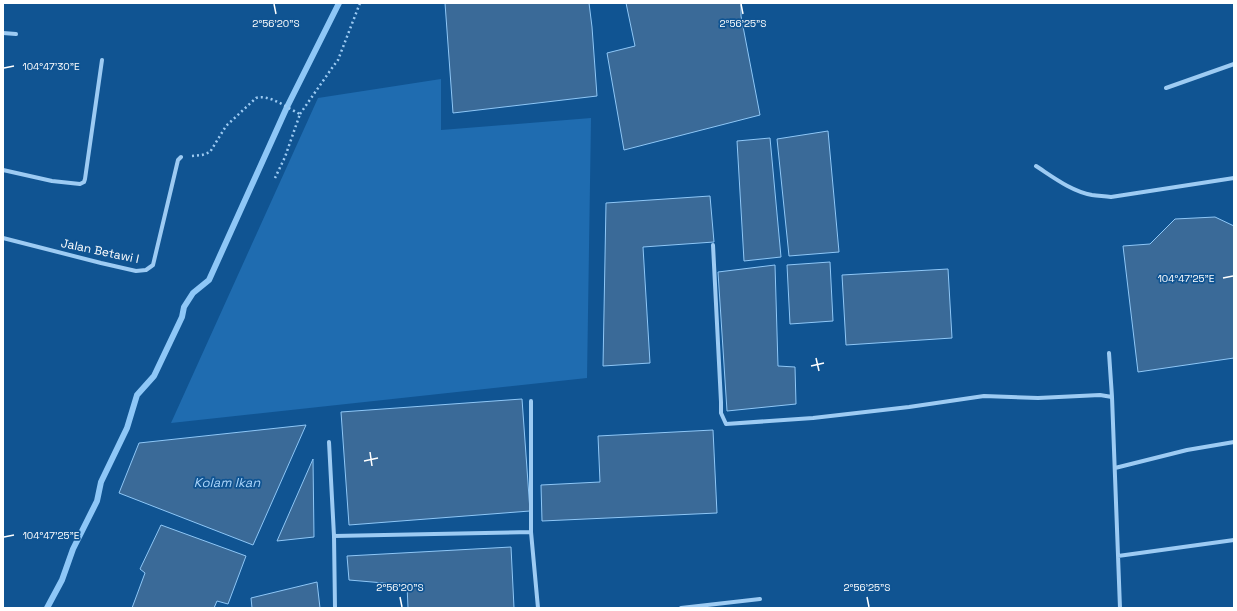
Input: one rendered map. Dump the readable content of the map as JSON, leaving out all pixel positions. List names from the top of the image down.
{
  "streets": {
    "street": ["Jalan Betawi I"]
  },
  "water": ["Kolam Ikan"],
  "coordinates": [
    "2°56'20\"S",
    "2°56'25\"S",
    "104°47'30\"E",
    "104°47'25\"E"
  ]
}
